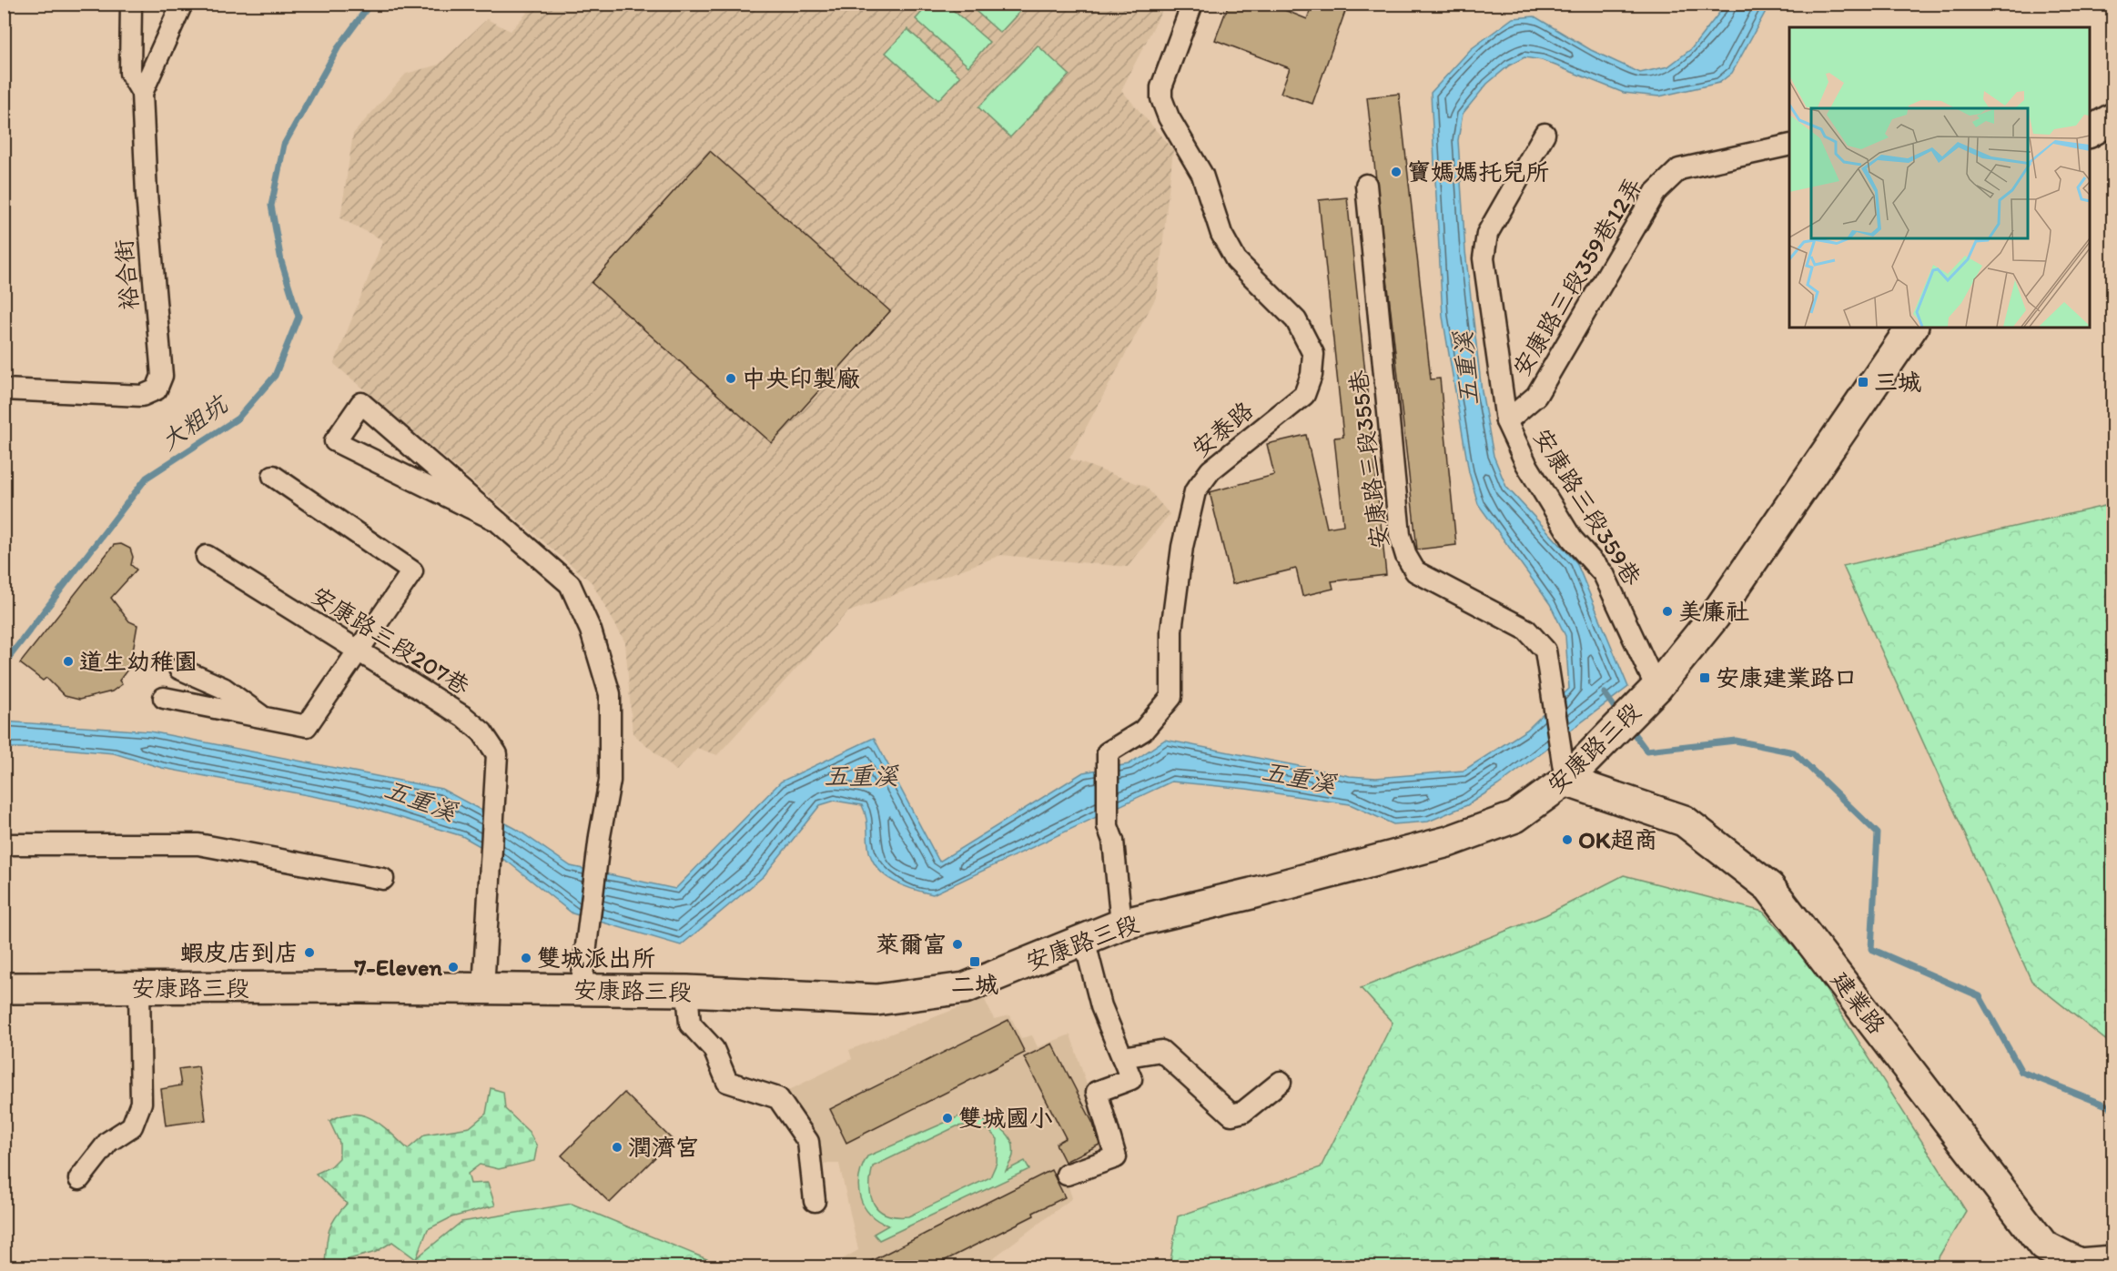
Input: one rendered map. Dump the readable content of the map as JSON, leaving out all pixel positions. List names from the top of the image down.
{
  "streets": {
    "main road": ["安康路三段", "建業路"],
    "street": [
      "裕合街",
      "安康路三段359巷12弄",
      "安泰路",
      "安康路三段355巷",
      "安康路三段359巷",
      "安康路三段207巷"
    ]
  },
  "crossings": [
    ["安康路三段359巷12弄", "安康路三段359巷"],
    ["安泰路", "安康路三段"],
    ["安康路三段355巷", "安康路三段"],
    ["安康路三段355巷", "建業路"],
    ["安康路三段359巷", "安康路三段"],
    ["安康路三段207巷", "安康路三段"],
    ["安康路三段", "建業路"]
  ],
  "water": ["五重溪", "大粗坑"],
  "places": {
    "other": [
      "寶媽媽托兒所",
      "中央印製廠",
      "美廉社",
      "道生幼稚園",
      "OK超商",
      "萊爾富",
      "蝦皮店到店",
      "雙城派出所",
      "7-Eleven",
      "雙城國小",
      "潤濟宮"
    ],
    "transit": ["三城", "安康建業路口", "二城"]
  }
}
